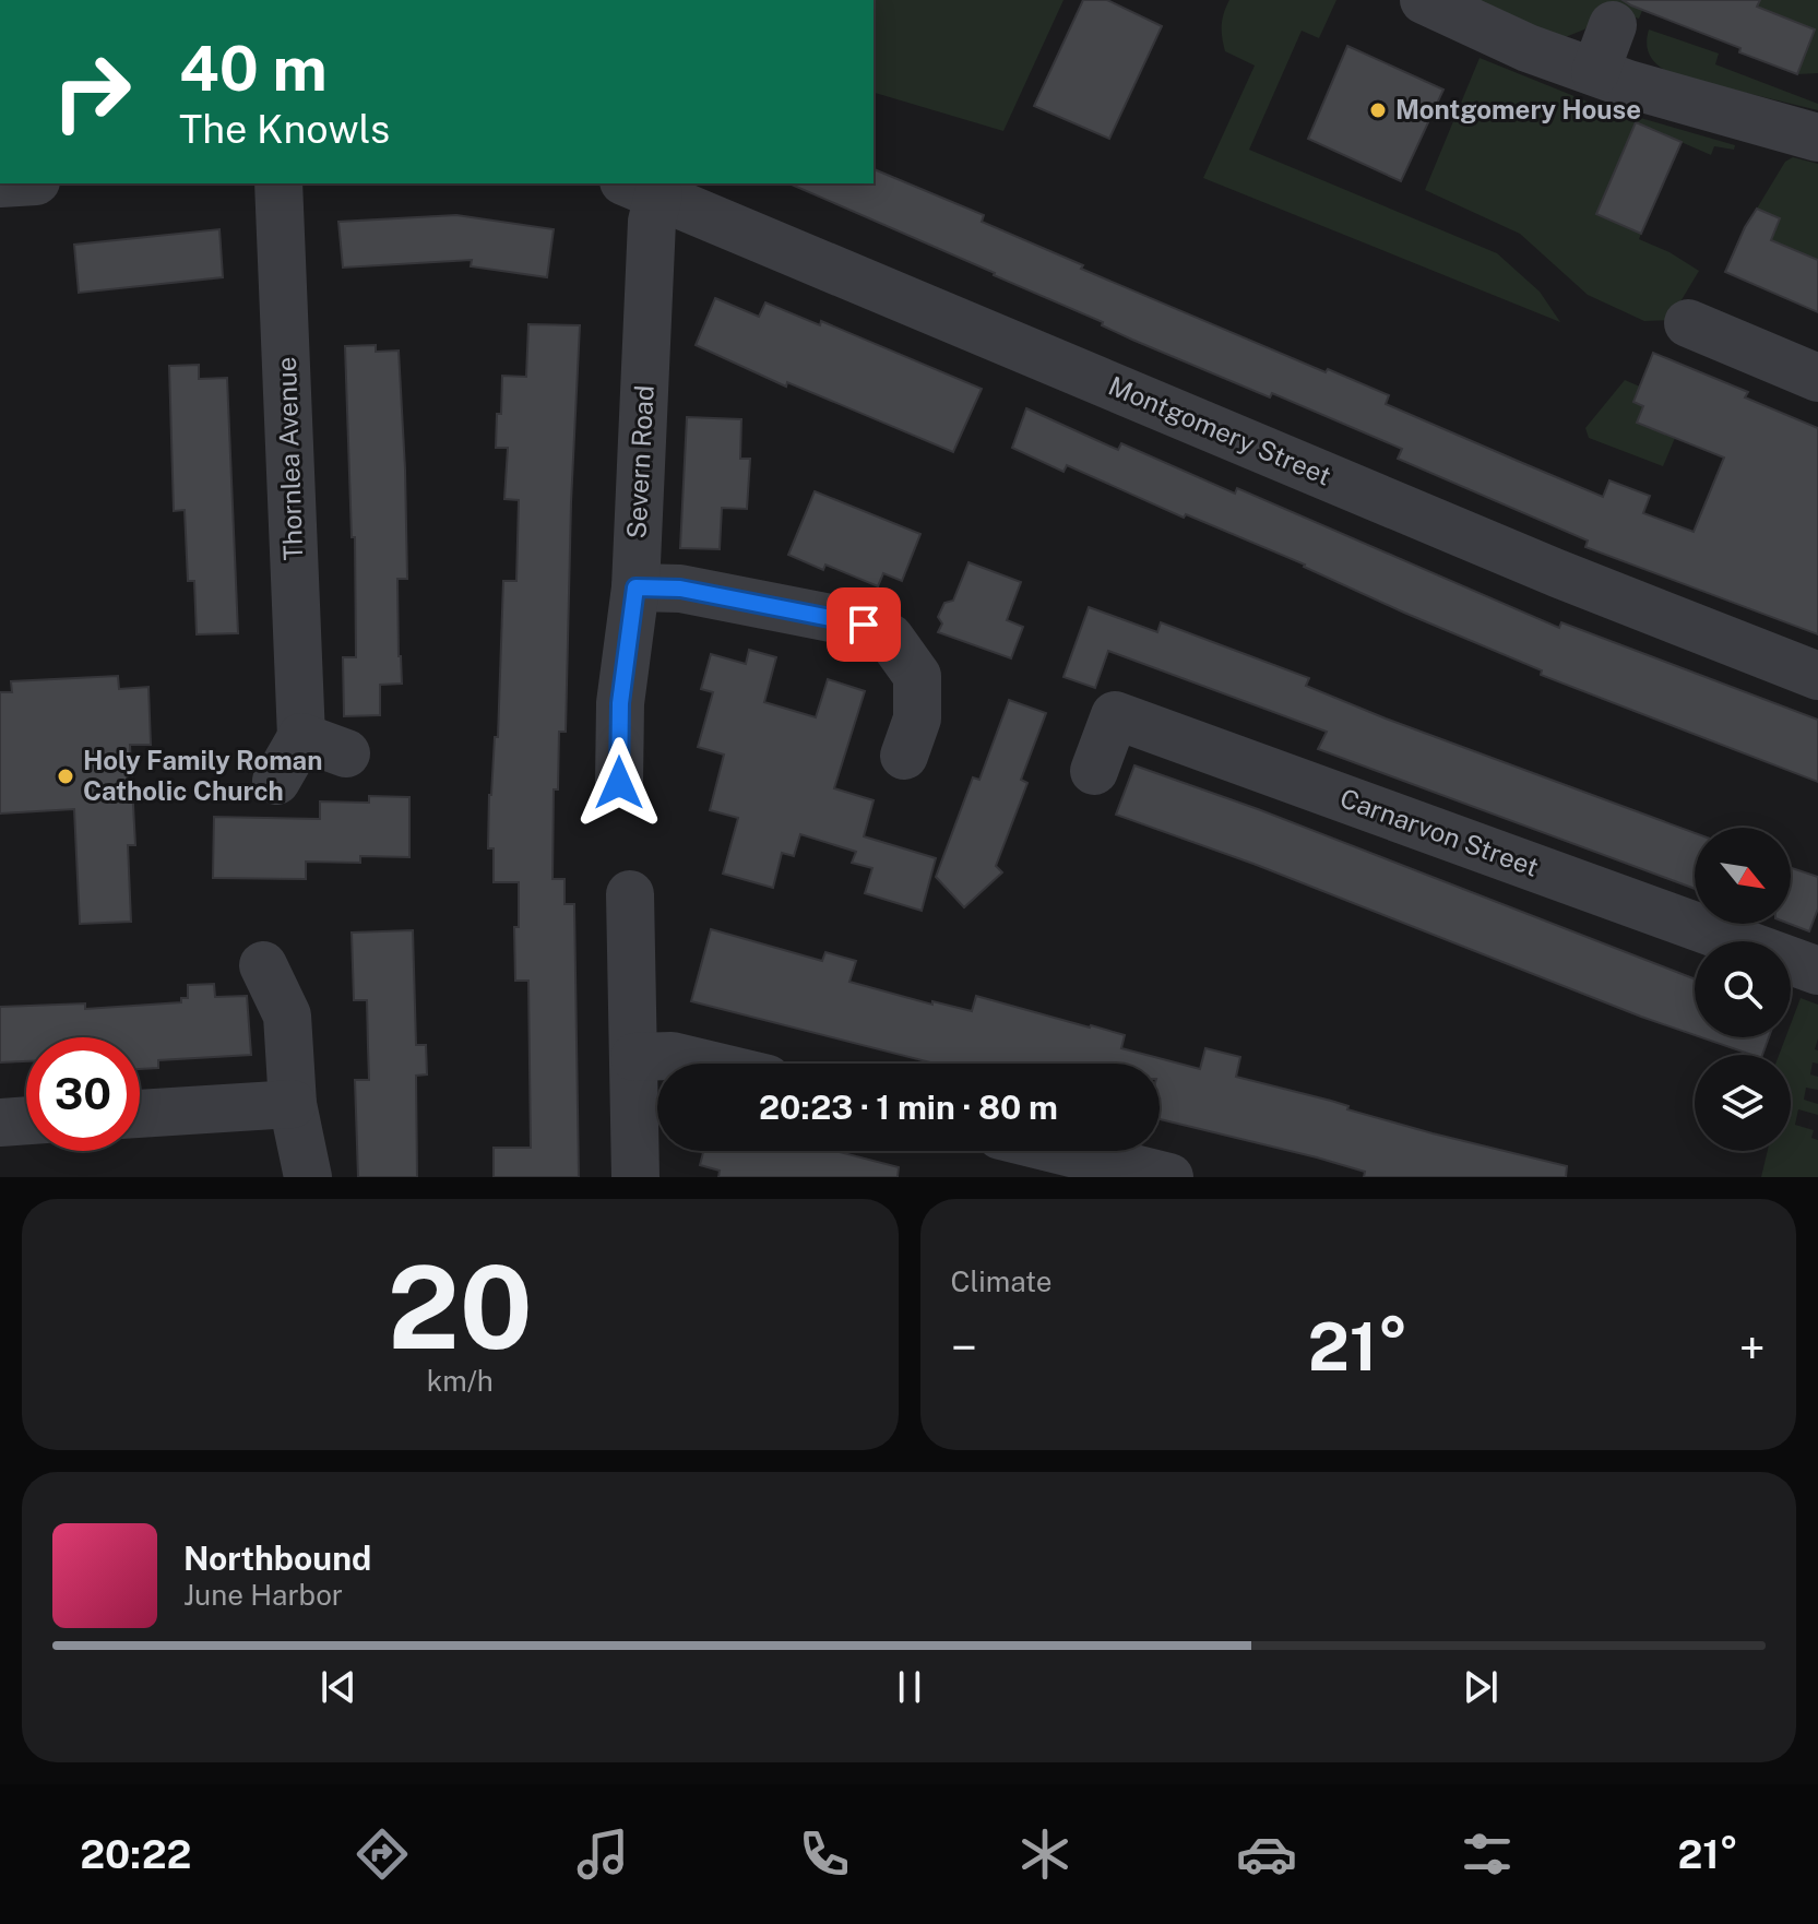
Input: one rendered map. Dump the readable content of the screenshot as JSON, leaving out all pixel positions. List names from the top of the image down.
{
  "streets": {
    "street": [
      "Montgomery Street",
      "Thornlea Avenue",
      "Severn Road",
      "Carnarvon Street"
    ]
  },
  "crossings": [
    ["Montgomery Street", "Severn Road"]
  ],
  "places": ["Montgomery House", "Holy Family Roman Catholic Church"],
  "north": "bottom right",
  "page": {
    "turn": ["40 m", "The Knowls"],
    "limit": "30",
    "trip": "20:23 · 1 min · 80 m",
    "tile": [
      ["20", "km/h"],
      "Climate"
    ],
    "heat": ["−", "21°", "+"],
    "song": ["Northbound", "June Harbor"],
    "tabs": ["20:22", "21°"]
  }
}
